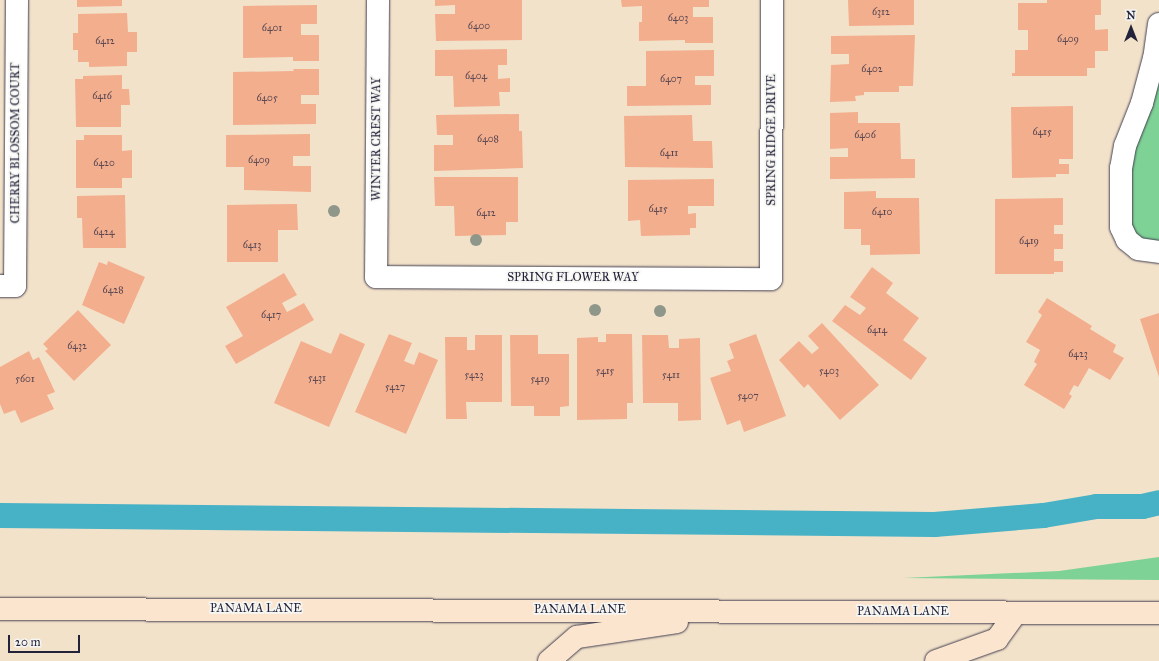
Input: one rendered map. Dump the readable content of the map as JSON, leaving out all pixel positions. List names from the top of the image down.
{
  "streets": {
    "main road": ["PANAMA LANE"],
    "street": [
      "WINTER CREST WAY",
      "SPRING RIDGE DRIVE",
      "CHERRY BLOSSOM COURT",
      "SPRING FLOWER WAY"
    ]
  },
  "crossings": [
    ["WINTER CREST WAY", "SPRING FLOWER WAY"],
    ["SPRING RIDGE DRIVE", "SPRING FLOWER WAY"]
  ],
  "house_numbers": [
    "6312",
    "6403",
    "6400",
    "6401",
    "6409",
    "6412",
    "6402",
    "6404",
    "6407",
    "6416",
    "6405",
    "6415",
    "6406",
    "6408",
    "6411",
    "6409",
    "6420",
    "6415",
    "6410",
    "6412",
    "6424",
    "6419",
    "6413",
    "6428",
    "6417",
    "6414",
    "6432",
    "6423",
    "5415",
    "5403",
    "5423",
    "5411",
    "5431",
    "5601",
    "5419",
    "5427",
    "5407"
  ],
  "scale_bar": "20 m",
  "north": "top"
}
